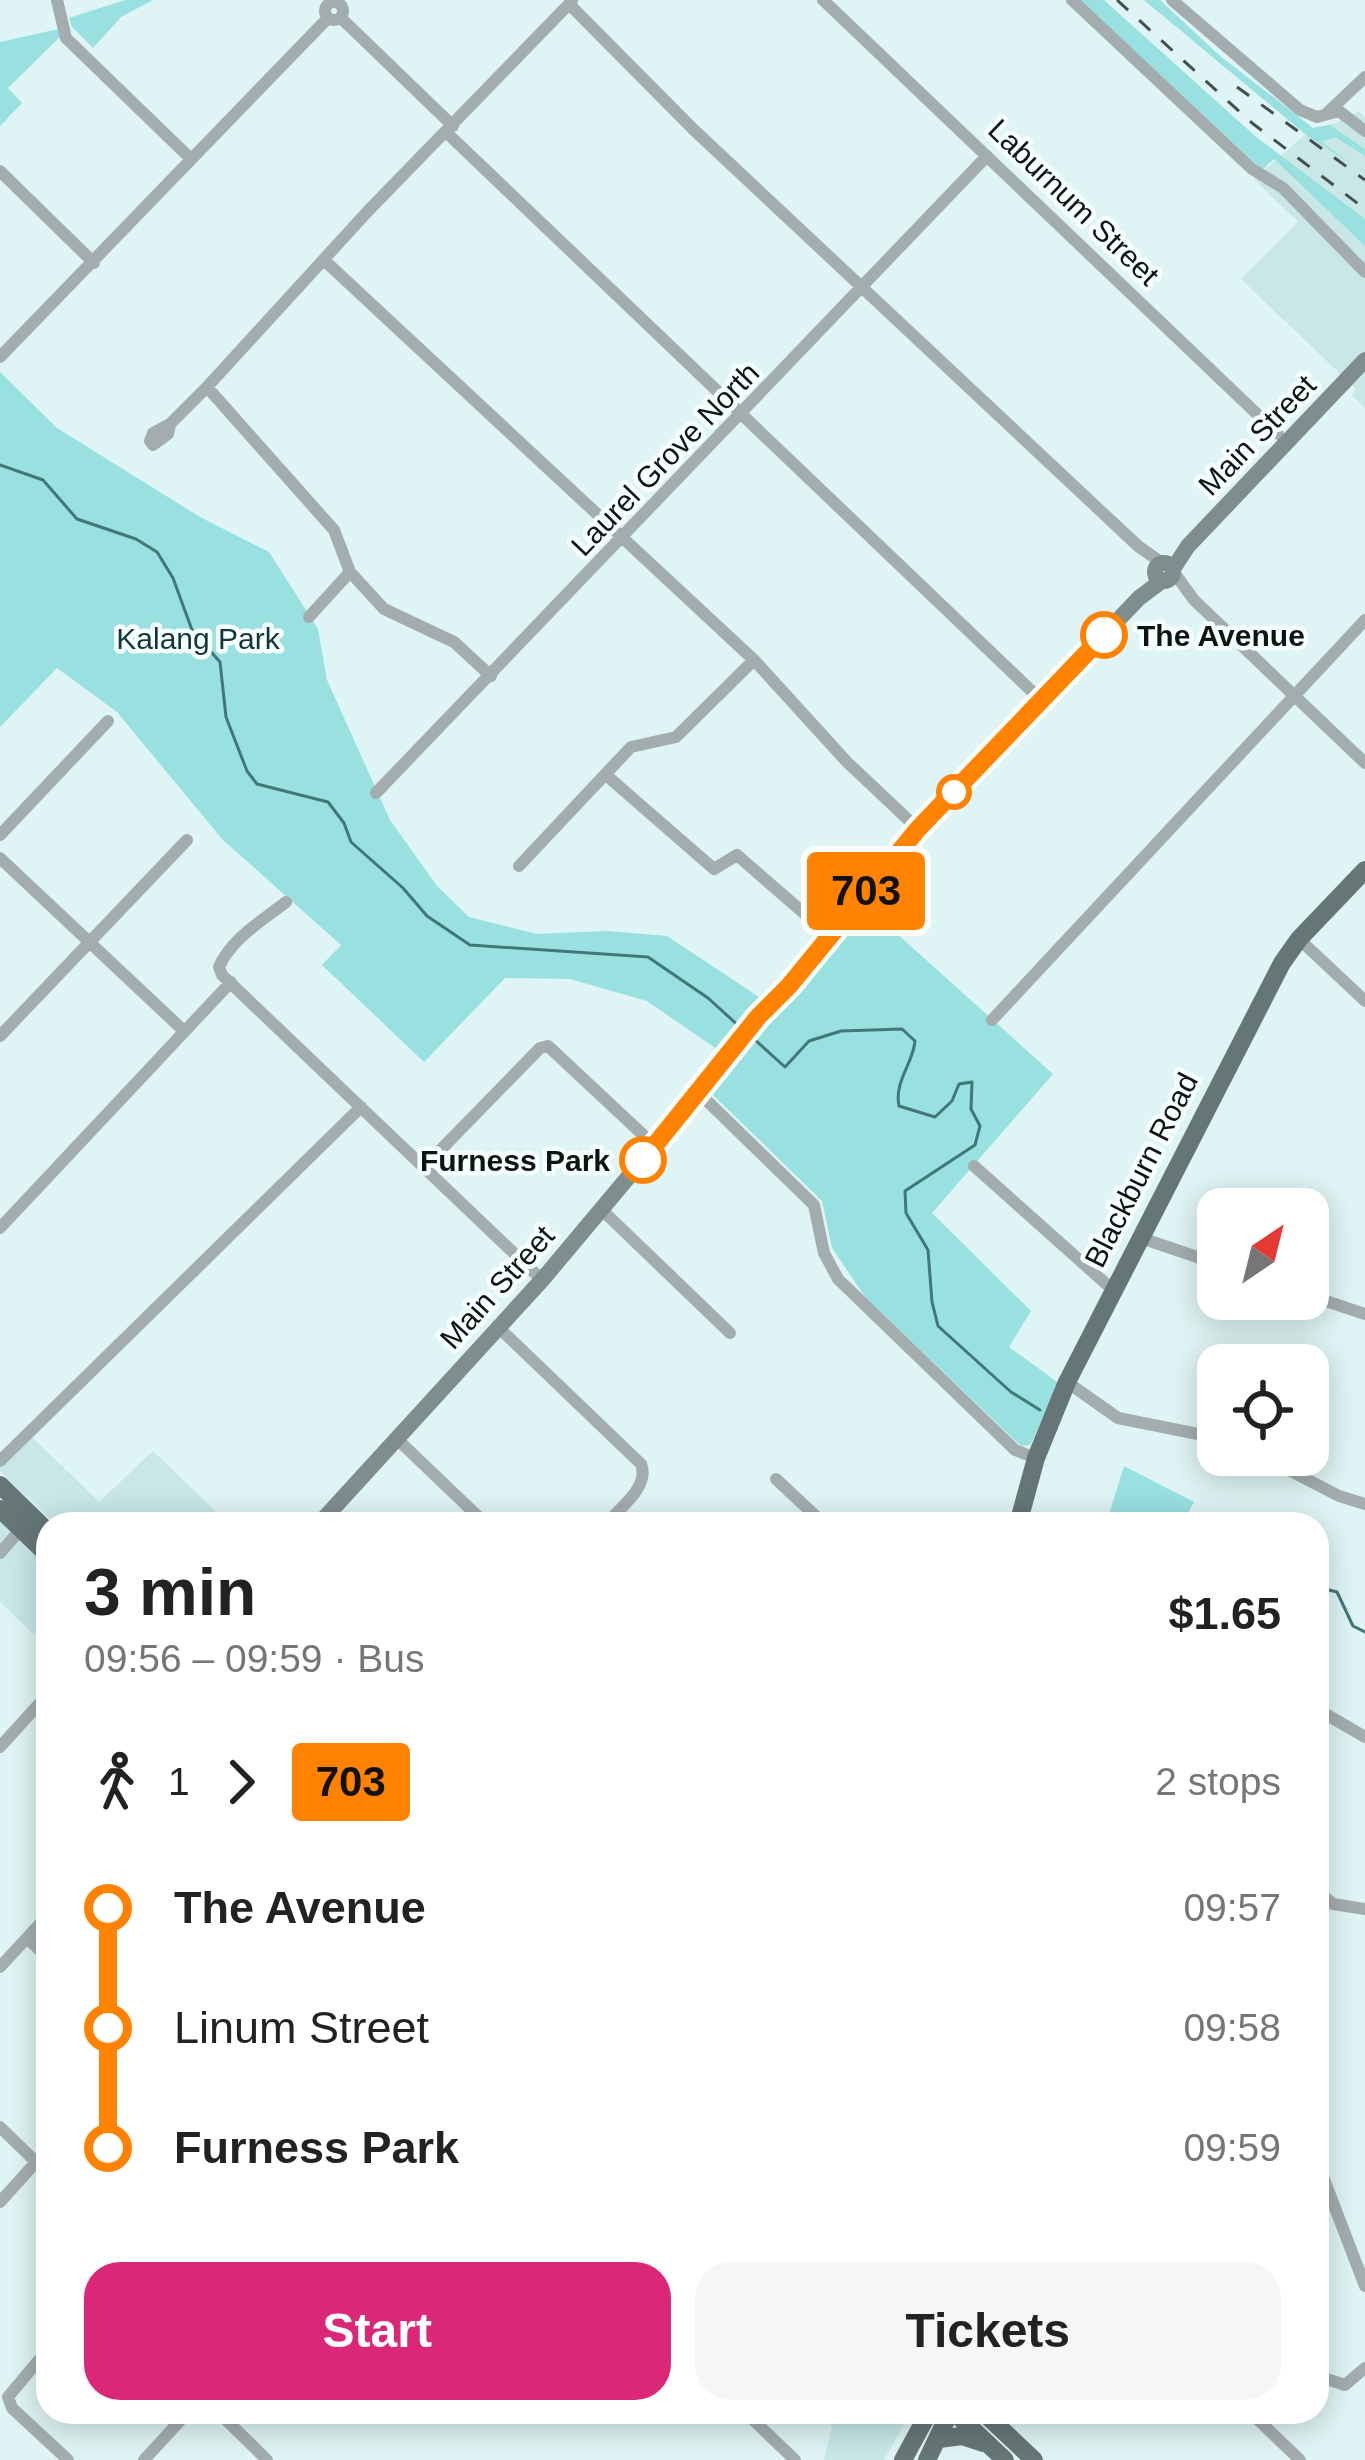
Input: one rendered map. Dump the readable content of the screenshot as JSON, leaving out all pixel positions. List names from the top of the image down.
{
  "streets": {
    "main road": ["Blackburn Road"],
    "street": ["Laburnum Street", "Main Street", "Laurel Grove North"]
  },
  "crossings": [
    ["Laburnum Street", "Main Street"],
    ["Laburnum Street", "Laurel Grove North"]
  ],
  "parks": ["Kalang Park"],
  "places": ["The Avenue", "Furness Park"],
  "lines": ["bus line 703"],
  "north": "top right",
  "page": {
    "on_map": "703",
    "heading": ["3 min", "09:56 – 09:59 · Bus", "$1.65"],
    "legs": ["1", "703", "2 stops"],
    "list": [
      {
        "name": "The Avenue",
        "value": "09:57"
      },
      {
        "name": "Linum Street",
        "value": "09:58"
      },
      {
        "name": "Furness Park",
        "value": "09:59"
      }
    ],
    "buttons": ["Start", "Tickets"]
  }
}
